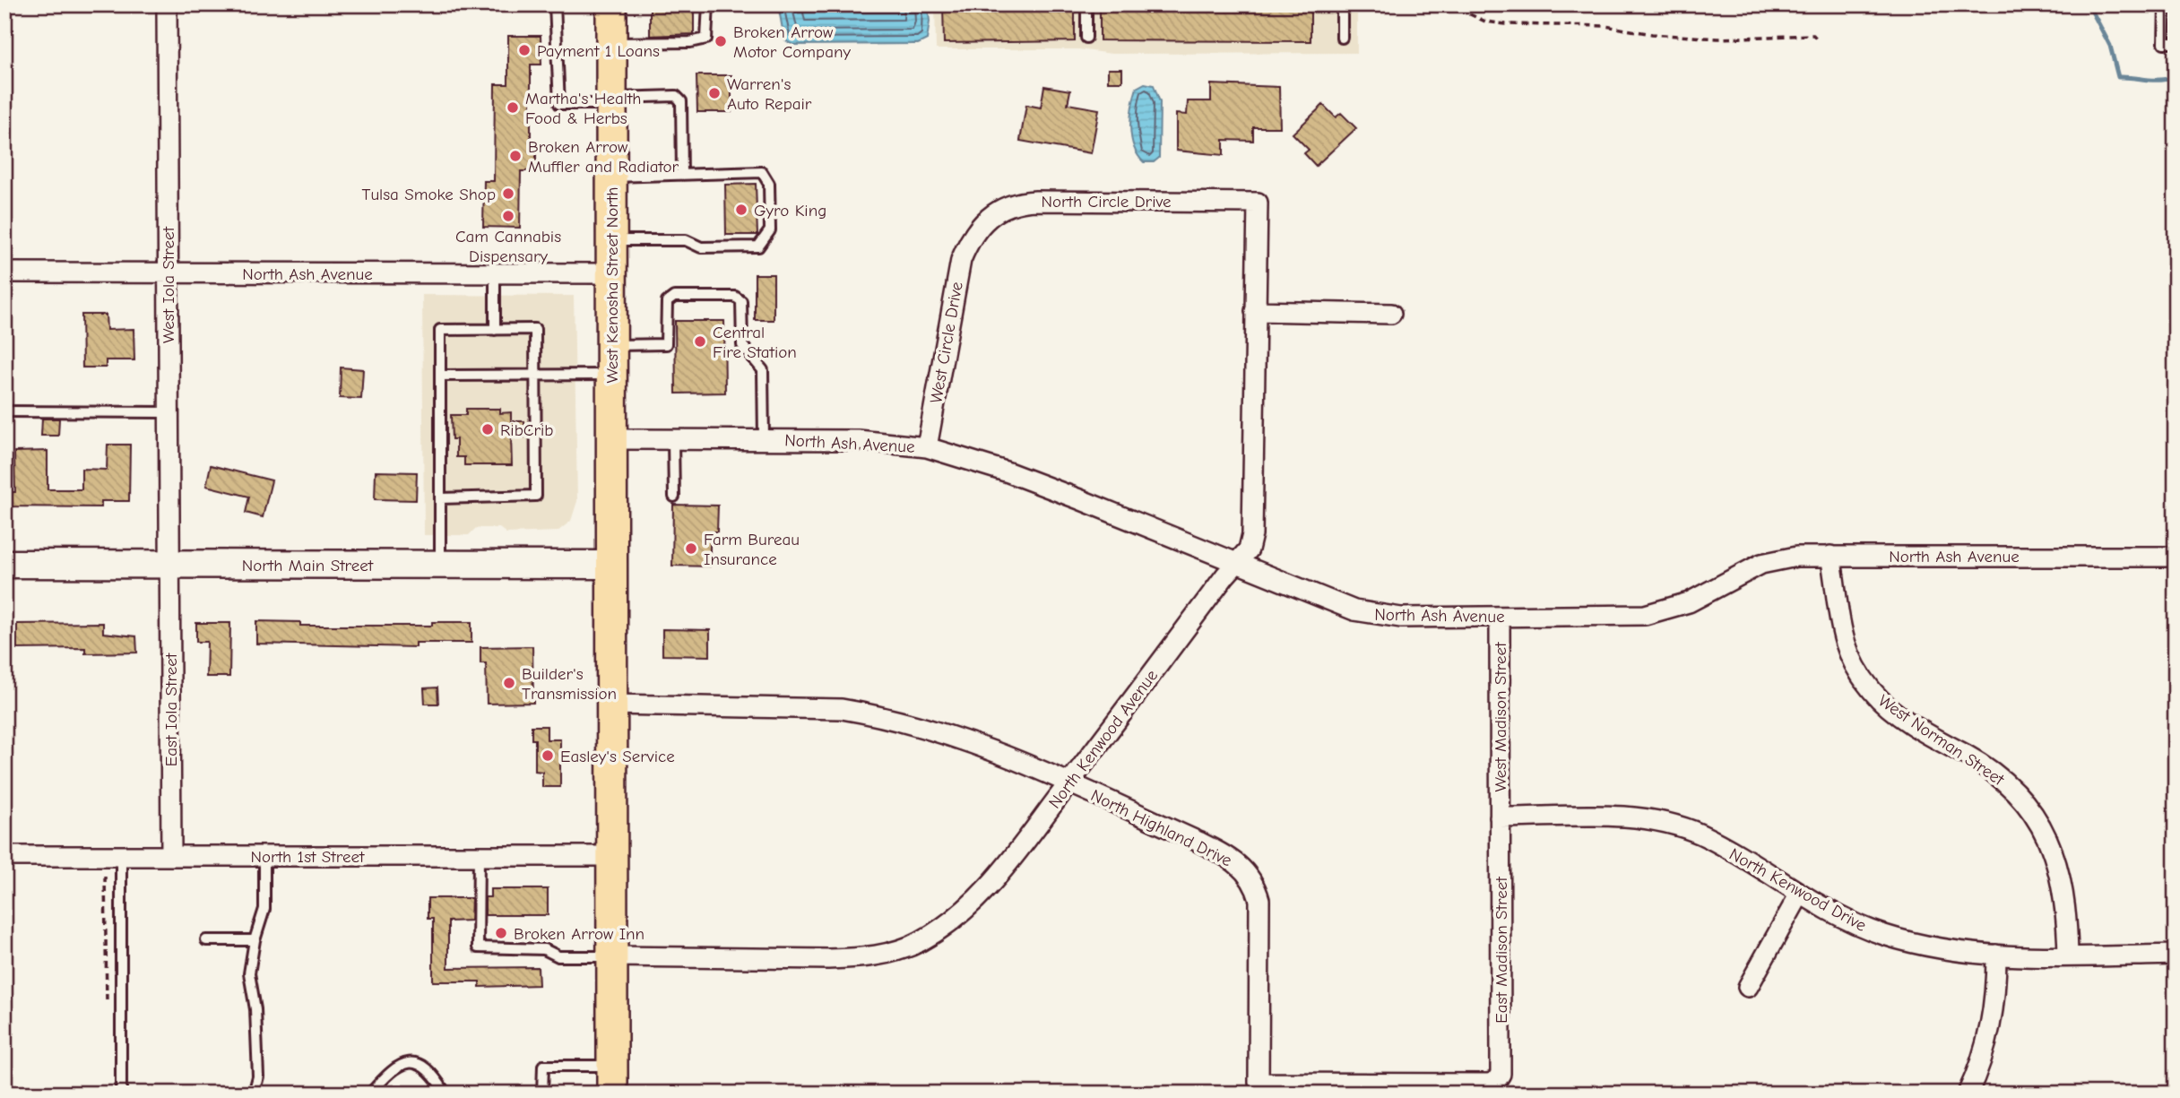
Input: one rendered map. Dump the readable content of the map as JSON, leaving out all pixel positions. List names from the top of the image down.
{
  "streets": {
    "main road": ["West Kenosha Street North", "North Main Street"],
    "street": [
      "North Circle Drive",
      "North Ash Avenue",
      "West Iola Street",
      "West Circle Drive",
      "East Iola Street",
      "West Madison Street",
      "North Kenwood Avenue",
      "West Norman Street",
      "North Highland Drive",
      "North 1st Street",
      "North Kenwood Drive",
      "East Madison Street"
    ]
  },
  "crossings": [
    ["North Circle Drive", "West Circle Drive"],
    ["North Circle Drive", "North Kenwood Avenue"],
    ["North Ash Avenue", "West Iola Street"],
    ["North Ash Avenue", "West Kenosha Street North"],
    ["North Ash Avenue", "West Circle Drive"],
    ["North Ash Avenue", "West Madison Street"],
    ["North Ash Avenue", "North Kenwood Avenue"],
    ["North Ash Avenue", "West Norman Street"],
    ["West Iola Street", "North Main Street"],
    ["West Iola Street", "East Iola Street"],
    ["West Kenosha Street North", "North Main Street"],
    ["West Kenosha Street North", "North Kenwood Avenue"],
    ["West Kenosha Street North", "North Highland Drive"],
    ["West Kenosha Street North", "North 1st Street"],
    ["North Main Street", "East Iola Street"],
    ["East Iola Street", "North 1st Street"],
    ["West Madison Street", "North Kenwood Drive"],
    ["West Madison Street", "East Madison Street"],
    ["North Kenwood Avenue", "North Highland Drive"],
    ["West Norman Street", "North Kenwood Drive"],
    ["North Highland Drive", "East Madison Street"],
    ["North Kenwood Drive", "East Madison Street"]
  ],
  "places": [
    "Broken Arrow Motor Company",
    "Payment 1 Loans",
    "Warren's Auto Repair",
    "Martha's Health Food & Herbs",
    "Broken Arrow Muffler and Radiator",
    "Tulsa Smoke Shop",
    "Gyro King",
    "Cam Cannabis Dispensary",
    "Central Fire Station",
    "RibCrib",
    "Farm Bureau Insurance",
    "Builder's Transmission",
    "Easley's Service",
    "Broken Arrow Inn"
  ]
}
